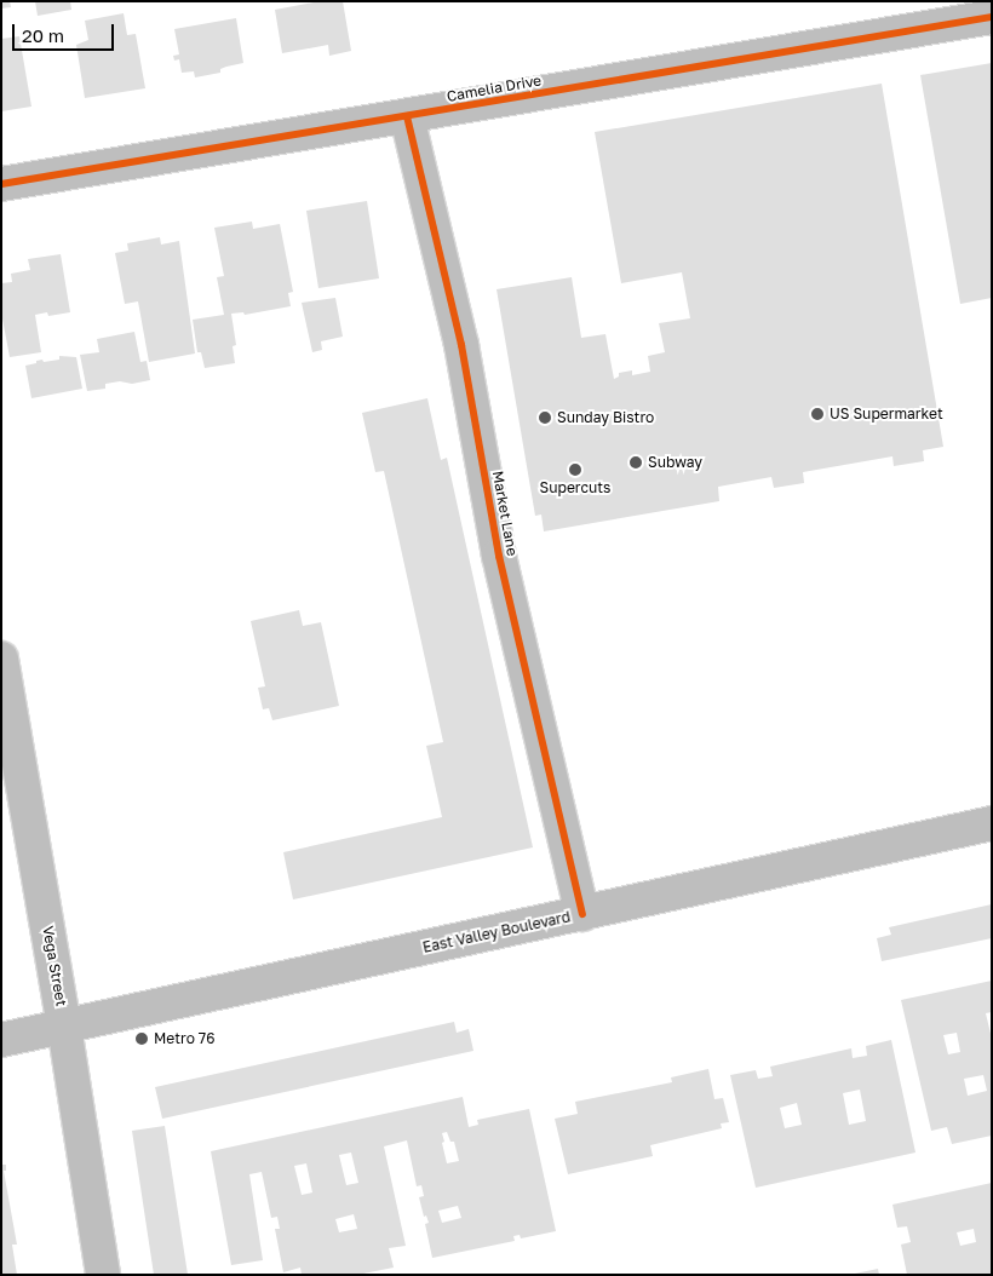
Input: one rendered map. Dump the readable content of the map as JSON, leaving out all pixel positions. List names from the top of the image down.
{
  "streets": {
    "street": [
      "Camelia Drive",
      "Market Lane",
      "East Valley Boulevard",
      "Vega Street"
    ]
  },
  "crossings": [
    ["Camelia Drive", "Market Lane"],
    ["Market Lane", "East Valley Boulevard"],
    ["East Valley Boulevard", "Vega Street"]
  ],
  "places": [
    "US Supermarket",
    "Sunday Bistro",
    "Subway",
    "Supercuts",
    "Metro 76"
  ],
  "scale_bar": "20 m"
}
